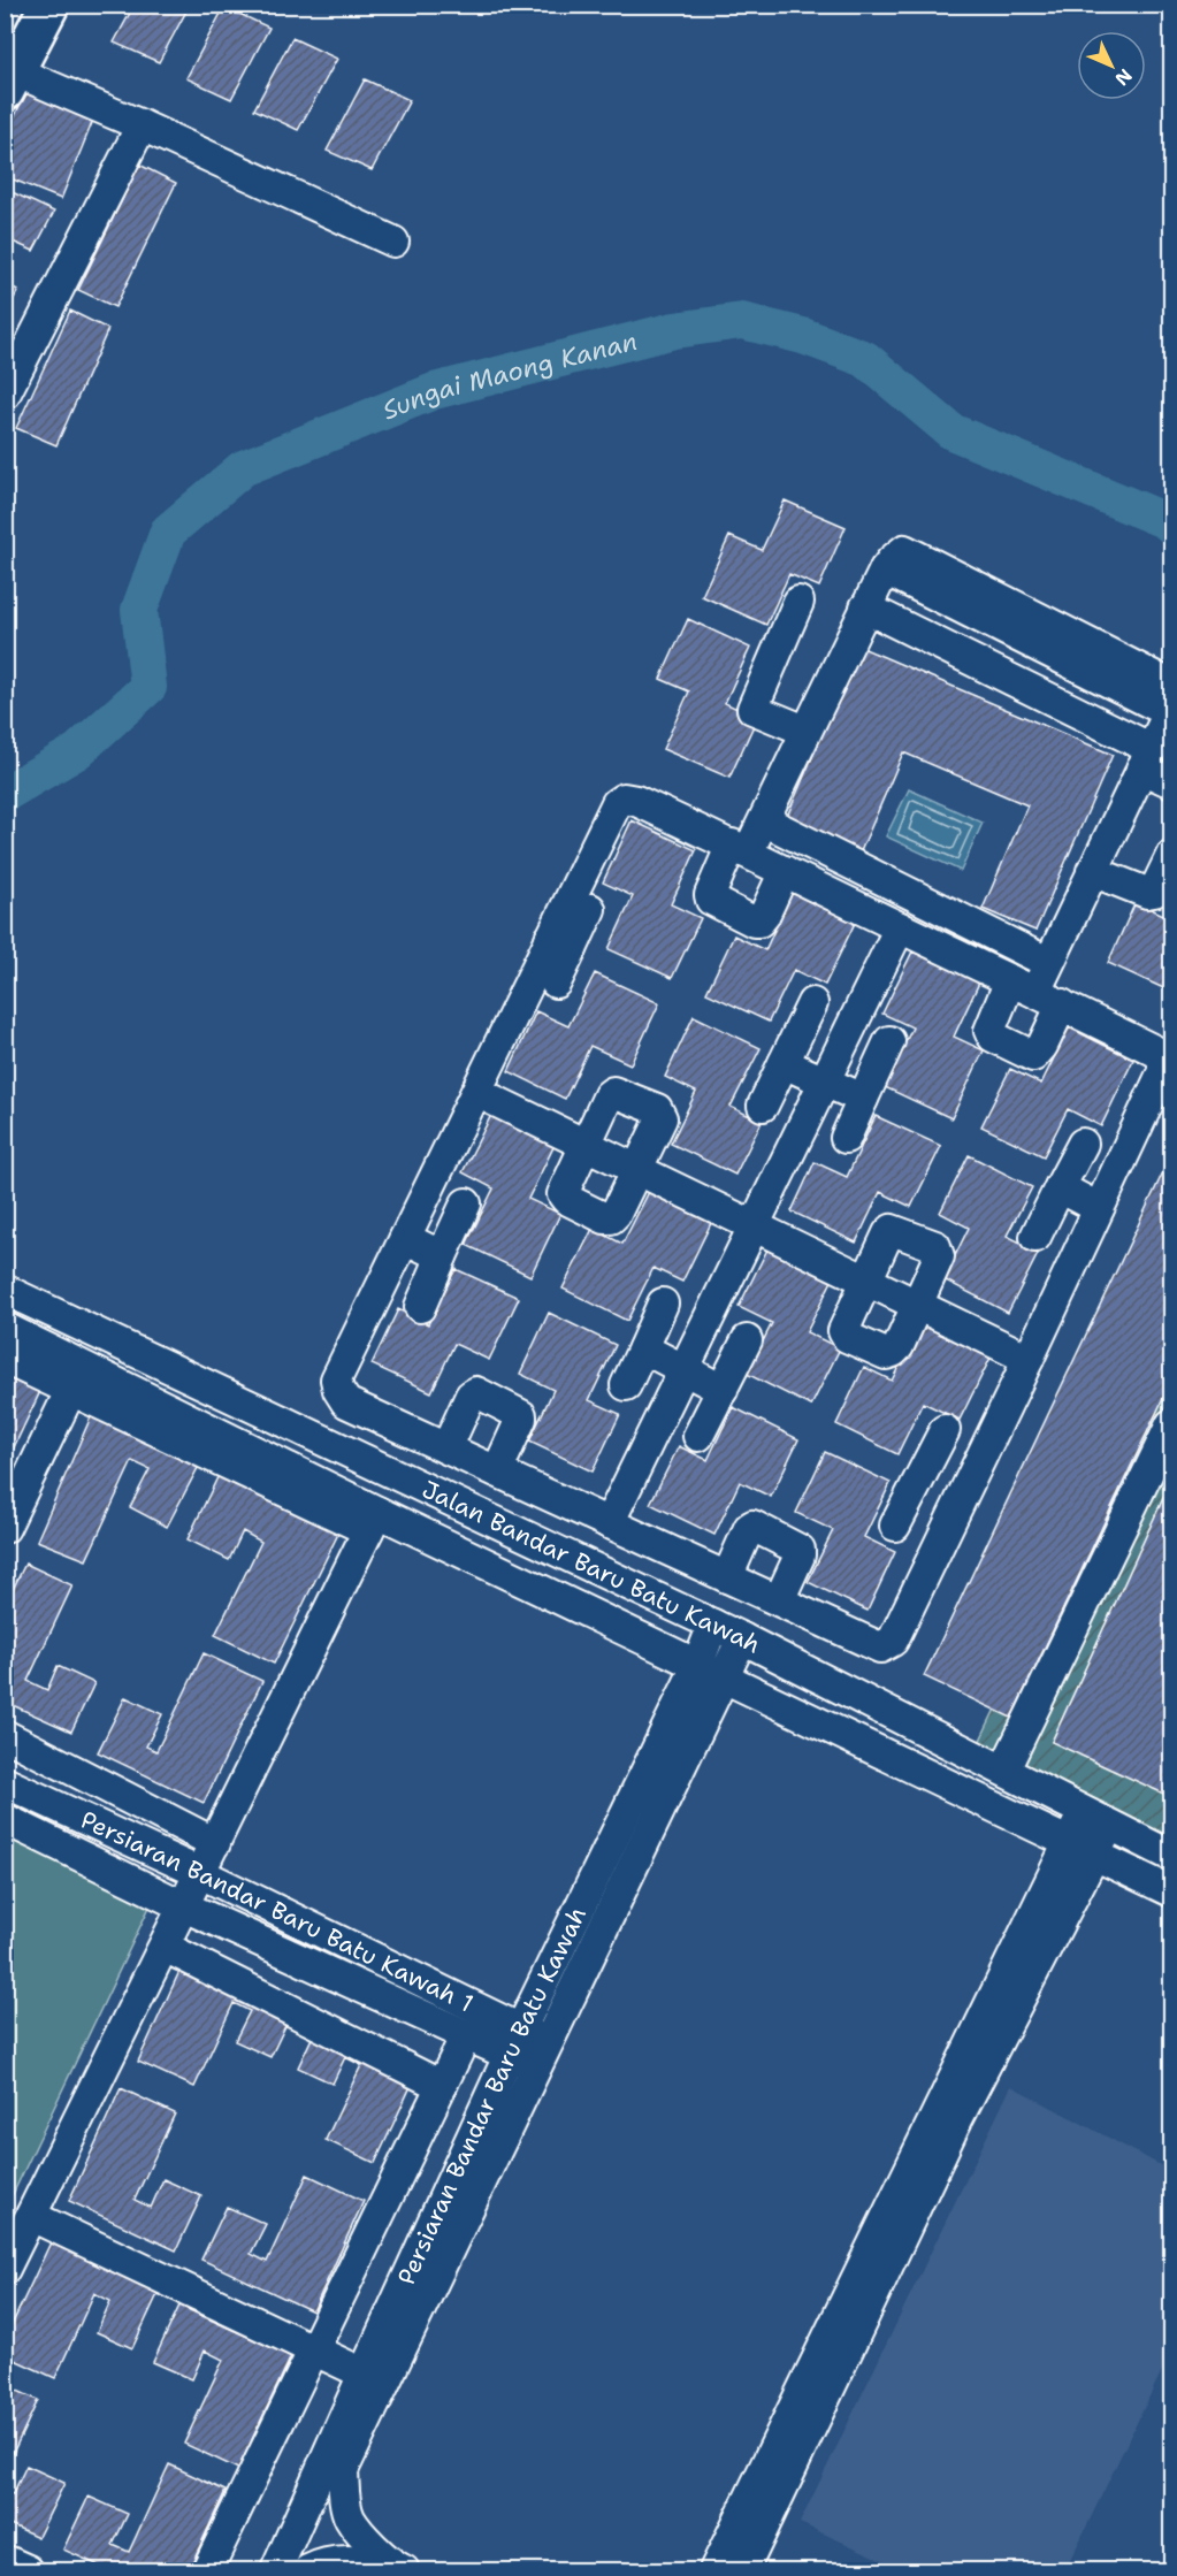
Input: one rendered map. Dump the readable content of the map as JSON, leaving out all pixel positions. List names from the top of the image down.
{
  "streets": {
    "street": ["Jalan Bandar Baru Batu Kawah", "Persiaran Bandar Baru Batu Kawah 1", "Persiaran Bandar Baru Batu Kawah"]
  },
  "crossings": [
    ["Jalan Bandar Baru Batu Kawah", "Persiaran Bandar Baru Batu Kawah"],
    ["Persiaran Bandar Baru Batu Kawah 1", "Persiaran Bandar Baru Batu Kawah"]
  ],
  "water": ["Sungai Maong Kanan"],
  "north": "bottom right"
}
